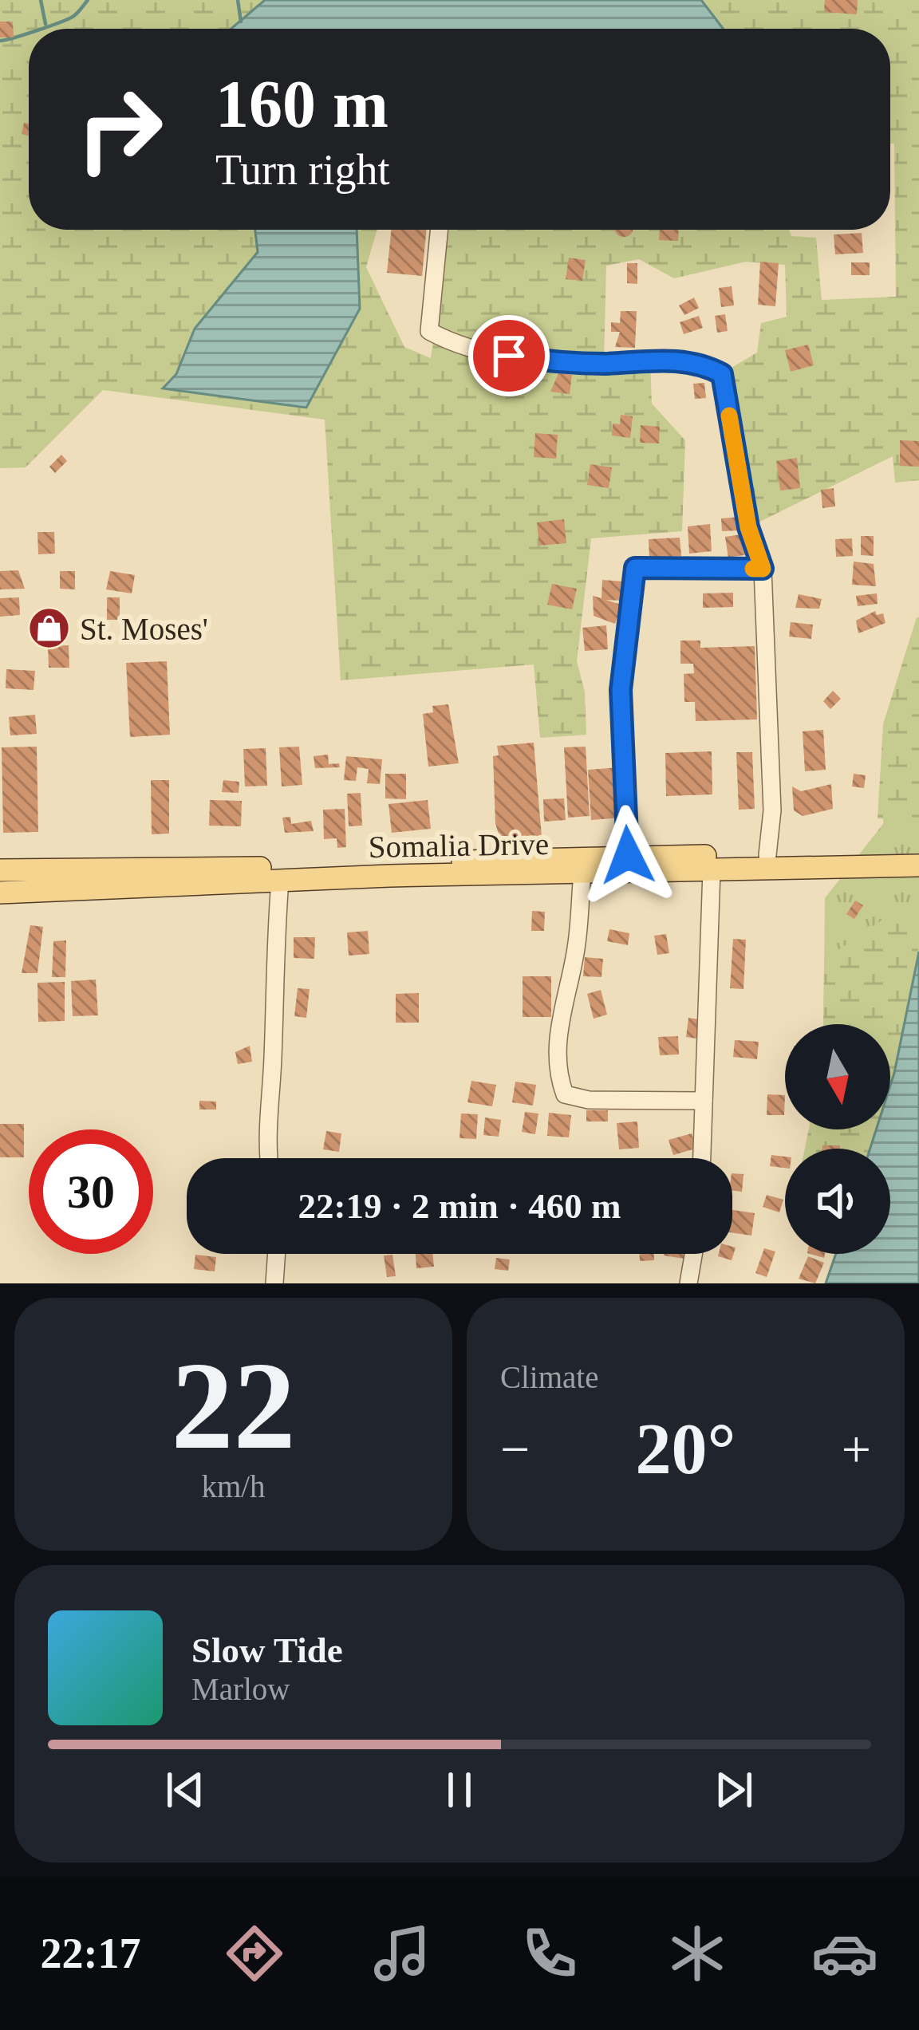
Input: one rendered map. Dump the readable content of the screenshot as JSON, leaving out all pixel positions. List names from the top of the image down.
{
  "streets": {
    "main road": ["Somalia Drive"]
  },
  "places": {
    "shop": ["St. Moses'"]
  },
  "north": "bottom",
  "page": {
    "turn": ["160 m", "Turn right"],
    "limit": "30",
    "trip": "22:19 · 2 min · 460 m",
    "tile": [
      ["22", "km/h"],
      "Climate"
    ],
    "heat": ["−", "20°", "+"],
    "song": ["Slow Tide", "Marlow"],
    "tabs": "22:17"
  }
}
